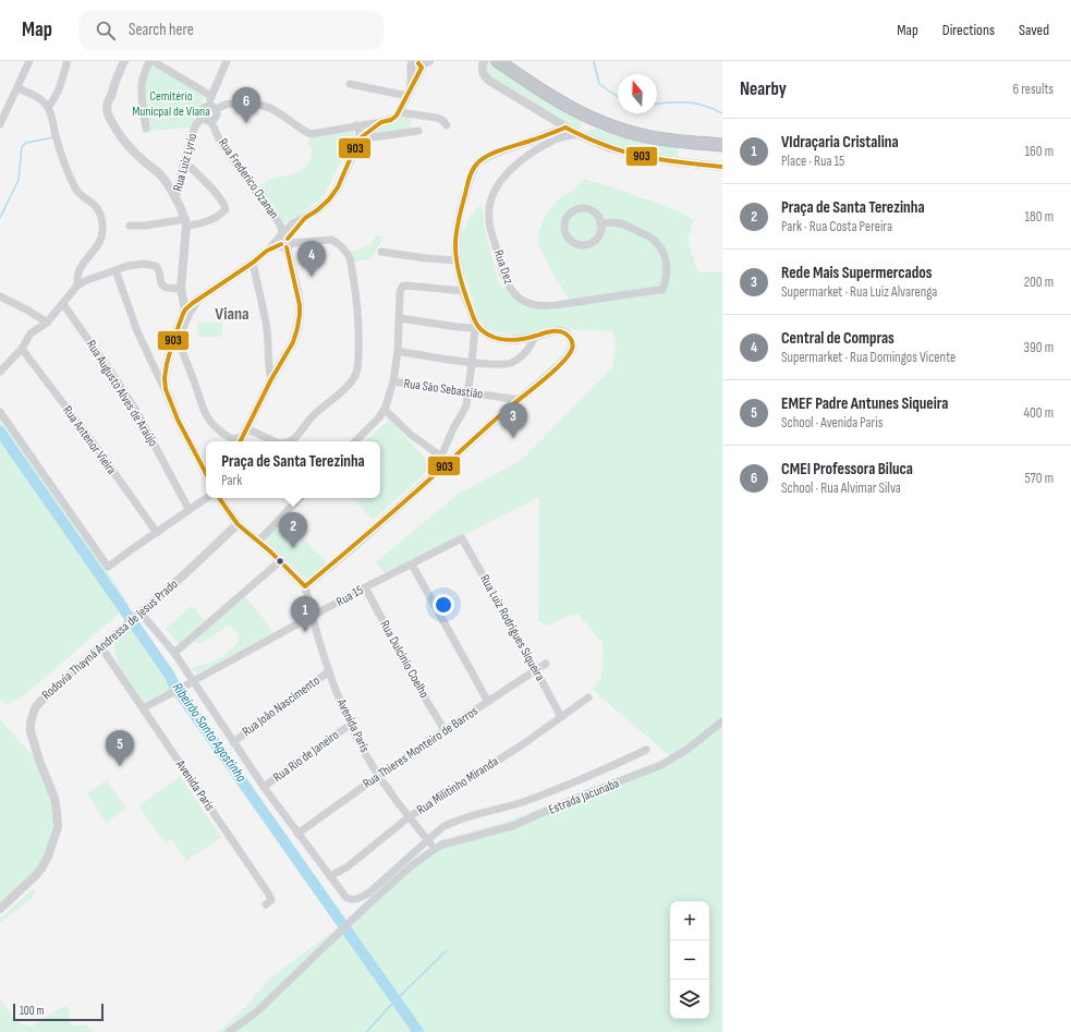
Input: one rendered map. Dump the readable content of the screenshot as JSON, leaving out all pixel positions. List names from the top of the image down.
{
  "streets": {
    "street": [
      "Rua Luiz Lyrio",
      "Rua Frederico Ozanan",
      "Rua Dez",
      "Rua São Sebastião",
      "Rua Augusto Alves de Araújo",
      "Rua Antenor Vieira",
      "Rua 15",
      "Rua Luiz Rodrigues Siqueira",
      "Rodovia Thayná Andressa de Jesus Prado",
      "Rua Dulcinio Coelho",
      "Rua João Nascimento",
      "Avenida París",
      "Rua Thieres Monteiro de Barros",
      "Rua Rio de Janeiro",
      "Avenida Paris",
      "Rua Militinho Miranda",
      "Estrada Jacunaba"
    ]
  },
  "crossings": [
    ["Rua Luiz Lyrio", "Rua Frederico Ozanan"],
    ["Rua 15", "Rua Luiz Rodrigues Siqueira"],
    ["Rua 15", "Rua Dulcinio Coelho"],
    ["Rua 15", "Avenida París"],
    ["Rua 15", "Avenida Paris"],
    ["Rua Luiz Rodrigues Siqueira", "Rua Thieres Monteiro de Barros"],
    ["Rua Luiz Rodrigues Siqueira", "Rua Militinho Miranda"],
    ["Rodovia Thayná Andressa de Jesus Prado", "Avenida Paris"],
    ["Rua Dulcinio Coelho", "Rua Thieres Monteiro de Barros"],
    ["Rua João Nascimento", "Avenida París"],
    ["Avenida París", "Rua Thieres Monteiro de Barros"],
    ["Avenida París", "Rua Rio de Janeiro"],
    ["Avenida París", "Rua Militinho Miranda"],
    ["Avenida París", "Estrada Jacunaba"]
  ],
  "districts": ["Viana"],
  "water": ["Ribeirão Santo Agostinho"],
  "parks": ["Cemitério Municpal de Viana"],
  "lines": ["transit line 903"],
  "scale_bar": "100 m",
  "north": "top",
  "page": {
    "header": "Map",
    "search": "Search here",
    "nav": ["Map", "Directions", "Saved"],
    "heading": ["Nearby", "6 results"],
    "pins": [
      "6",
      "4",
      "3",
      "2",
      "1",
      "5"
    ],
    "list": [
      {
        "mark": "1",
        "name": "VIdraçaria Cristalina",
        "note": "Place · Rua 15",
        "value": "160 m"
      },
      {
        "mark": "2",
        "name": "Praça de Santa Terezinha",
        "note": "Park · Rua Costa Pereira",
        "value": "180 m"
      },
      {
        "mark": "3",
        "name": "Rede Mais Supermercados",
        "note": "Supermarket · Rua Luiz Alvarenga",
        "value": "200 m"
      },
      {
        "mark": "4",
        "name": "Central de Compras",
        "note": "Supermarket · Rua Domingos Vicente",
        "value": "390 m"
      },
      {
        "mark": "5",
        "name": "EMEF Padre Antunes Siqueira",
        "note": "School · Avenida Paris",
        "value": "400 m"
      },
      {
        "mark": "6",
        "name": "CMEI Professora Biluca",
        "note": "School · Rua Alvimar Silva",
        "value": "570 m"
      }
    ],
    "popup": ["Praça de Santa Terezinha", "Park"],
    "map_buttons": ["+", "−"],
    "scale": "100 m"
  }
}
